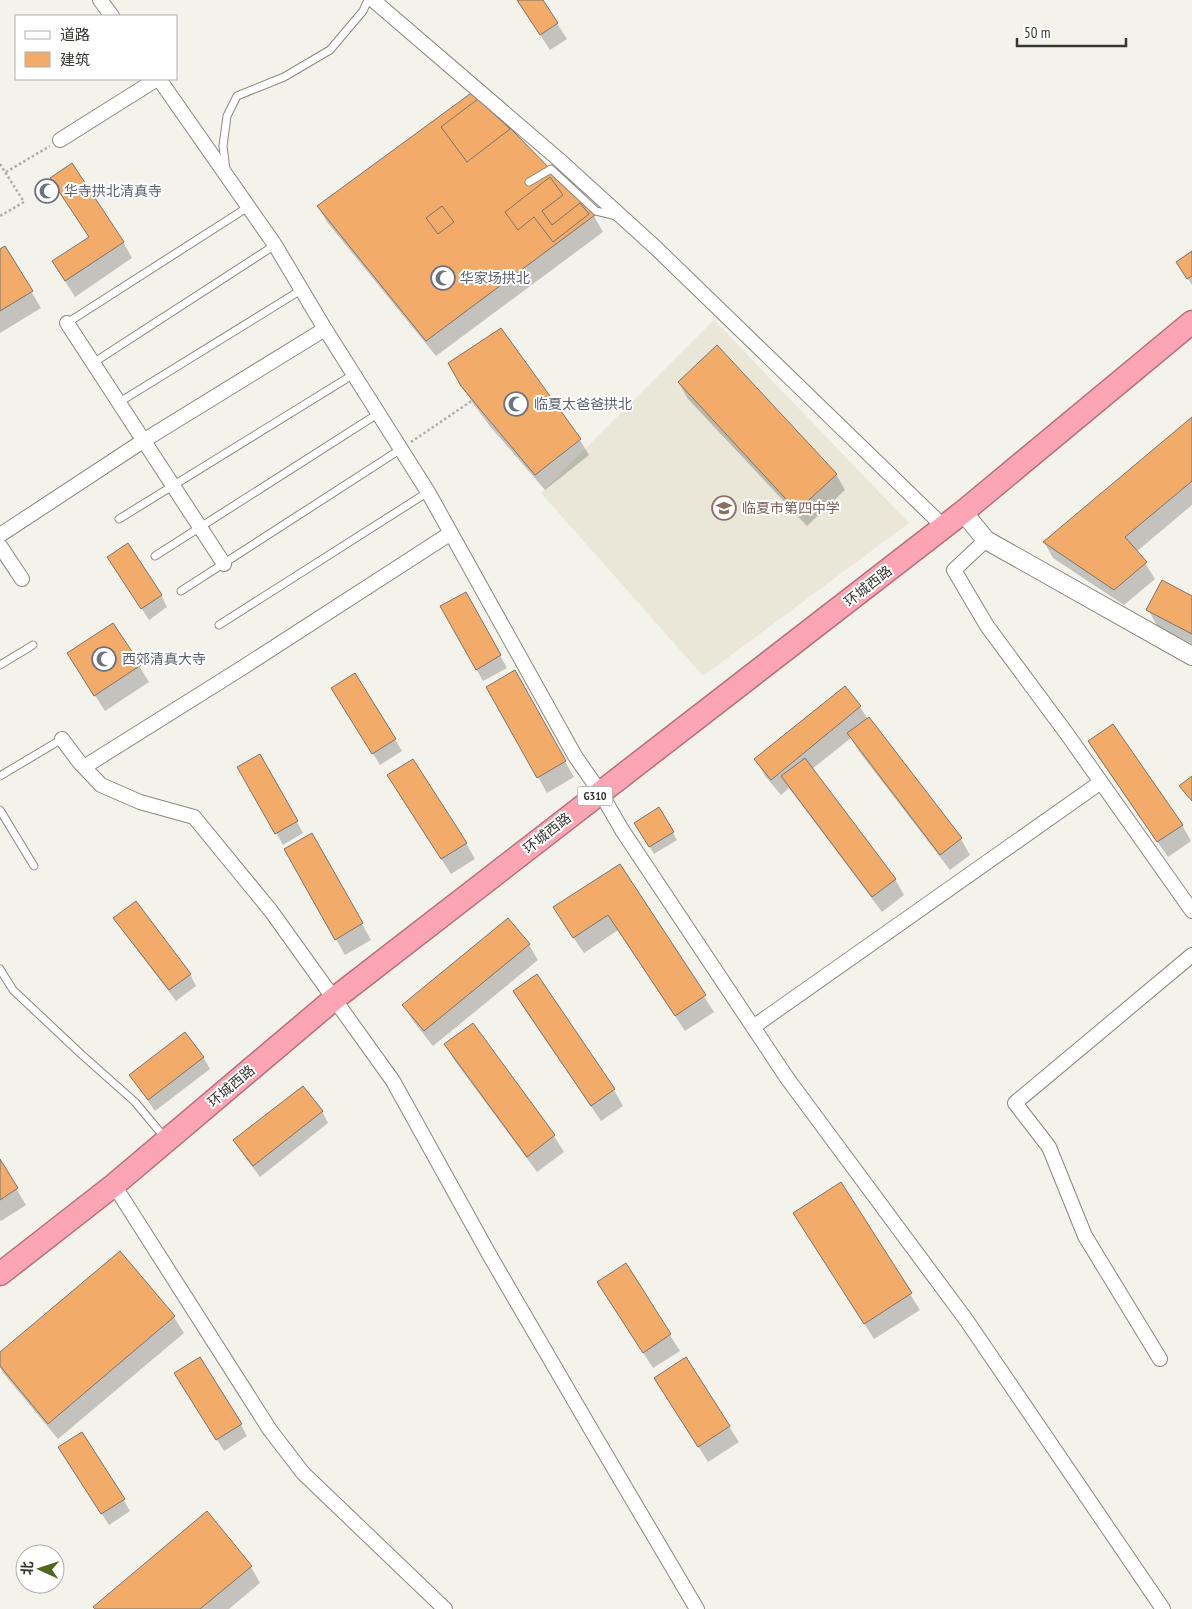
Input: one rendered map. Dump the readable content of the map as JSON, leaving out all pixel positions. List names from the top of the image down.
{
  "streets": {
    "highway": ["环城西路", "G310"]
  },
  "places": {
    "mosque": [
      "华寺拱北清真寺",
      "华家场拱北",
      "临夏太爸爸拱北",
      "西郊清真大寺"
    ],
    "school or university": ["临夏市第四中学"]
  },
  "legend": ["道路", "建筑"],
  "scale_bar": "50 m",
  "north": "left"
}
